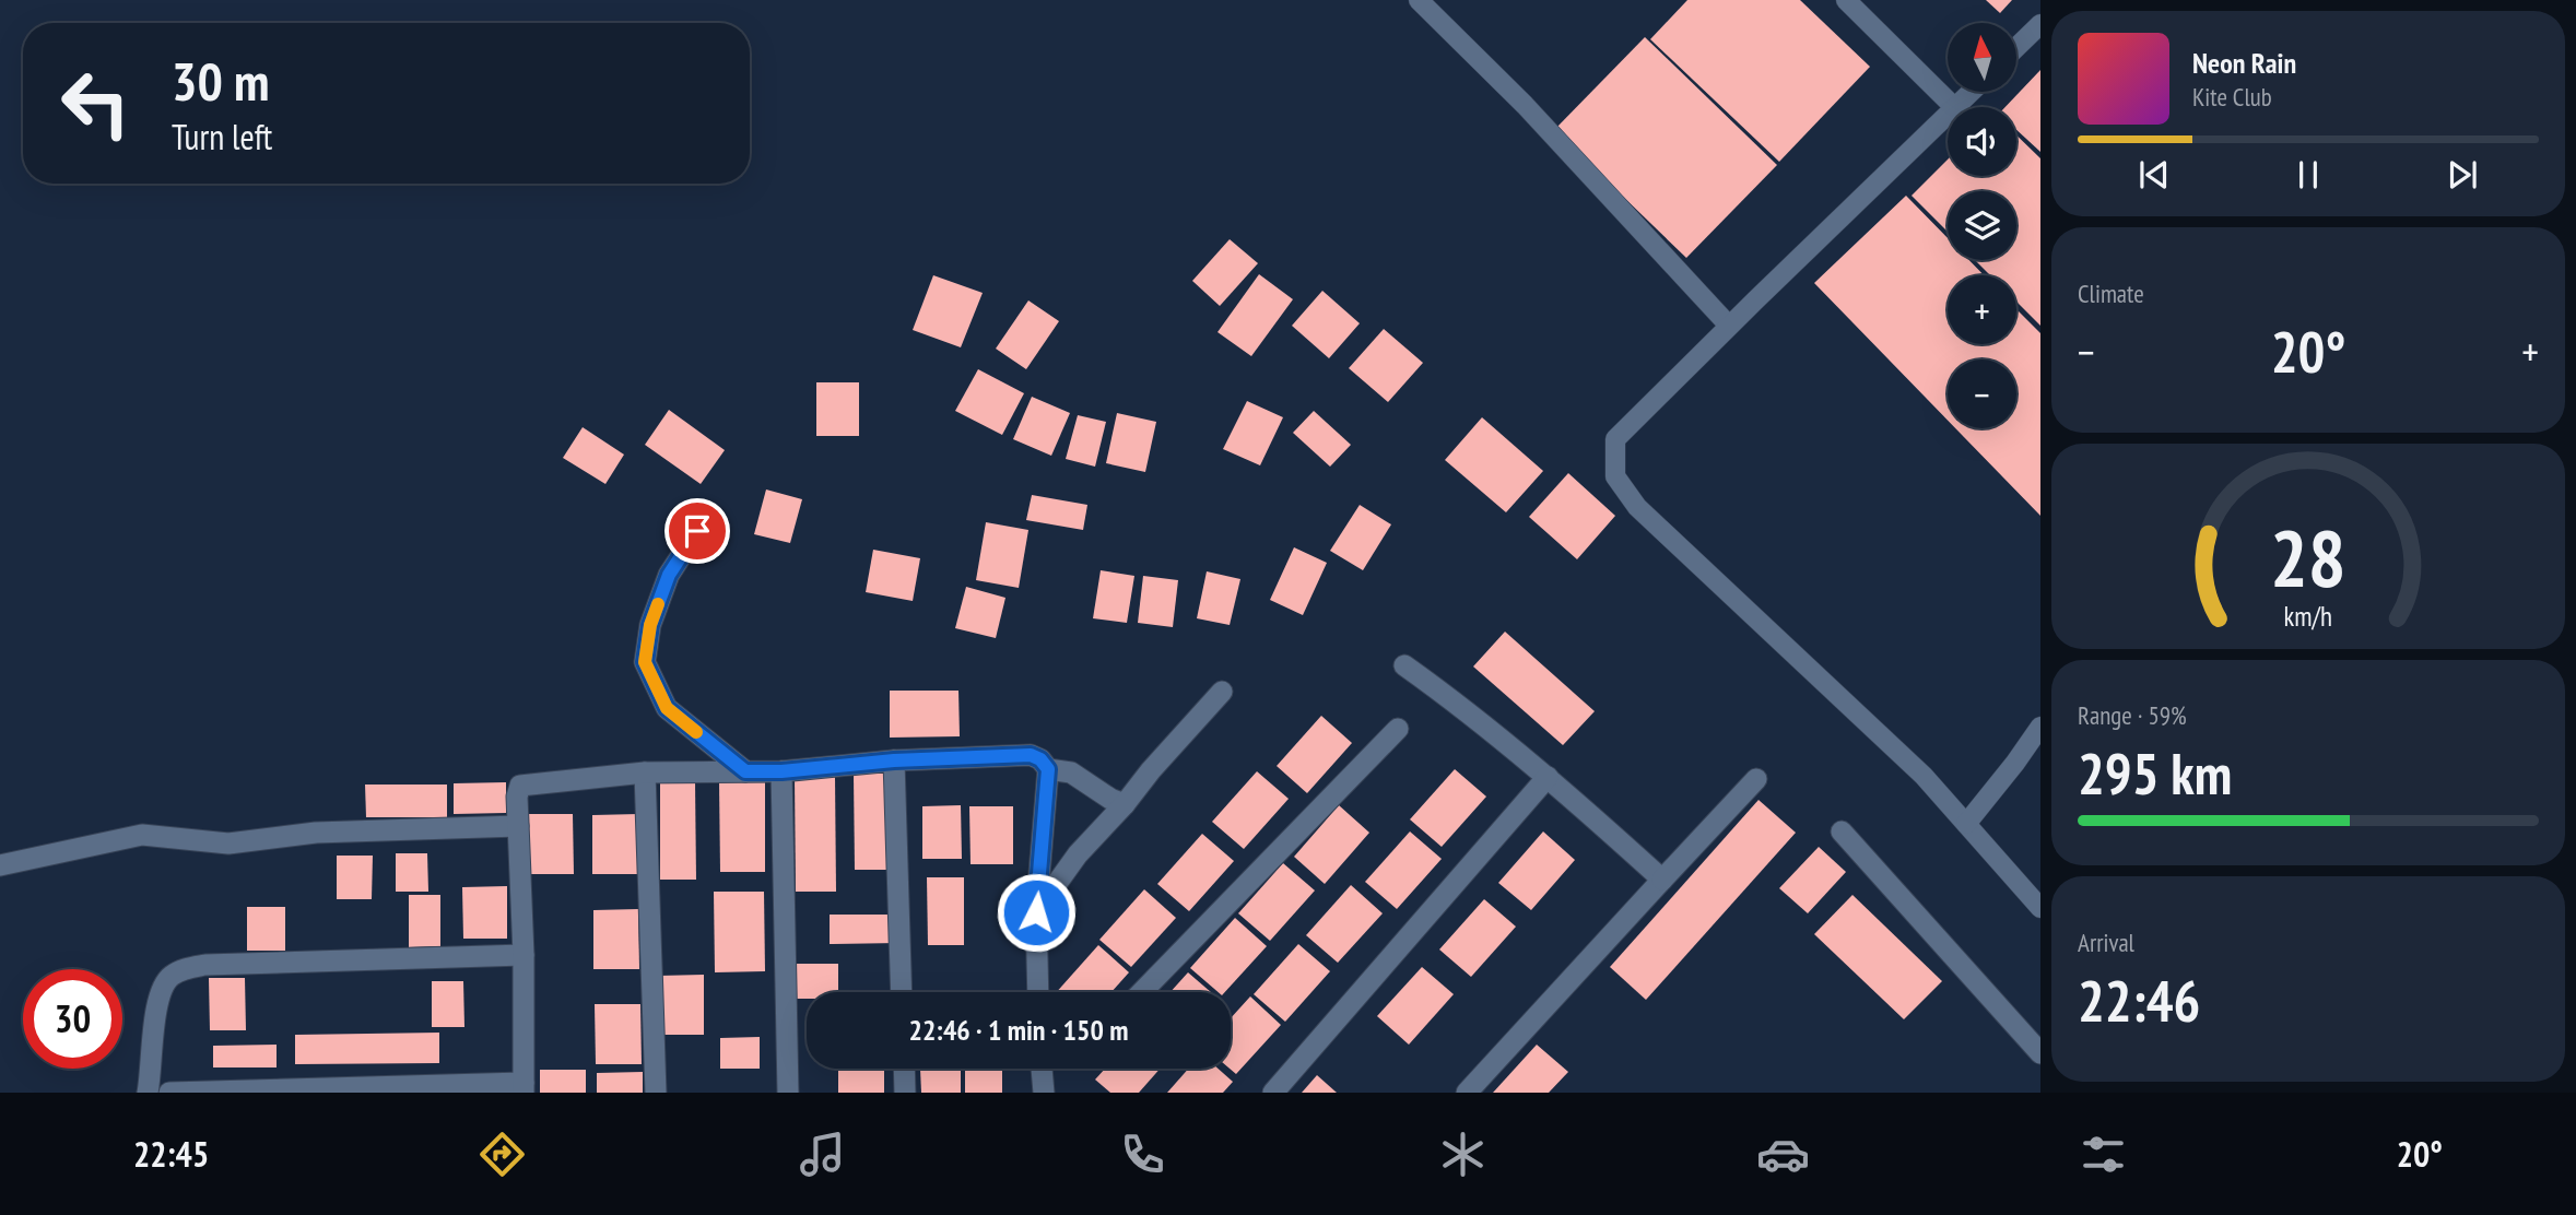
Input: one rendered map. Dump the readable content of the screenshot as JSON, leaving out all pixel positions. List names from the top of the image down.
{
  "north": "top",
  "page": {
    "map_buttons": ["+", "−"],
    "turn": ["30 m", "Turn left"],
    "song": ["Neon Rain", "Kite Club"],
    "tile": [
      "Climate",
      ["Range · 59%", "295 km"],
      ["Arrival", "22:46"]
    ],
    "heat": ["−", "20°", "+"],
    "limit": "30",
    "trip": "22:46 · 1 min · 150 m",
    "tabs": ["22:45", "20°"],
    "gauge": ["28", "km/h"]
  }
}
